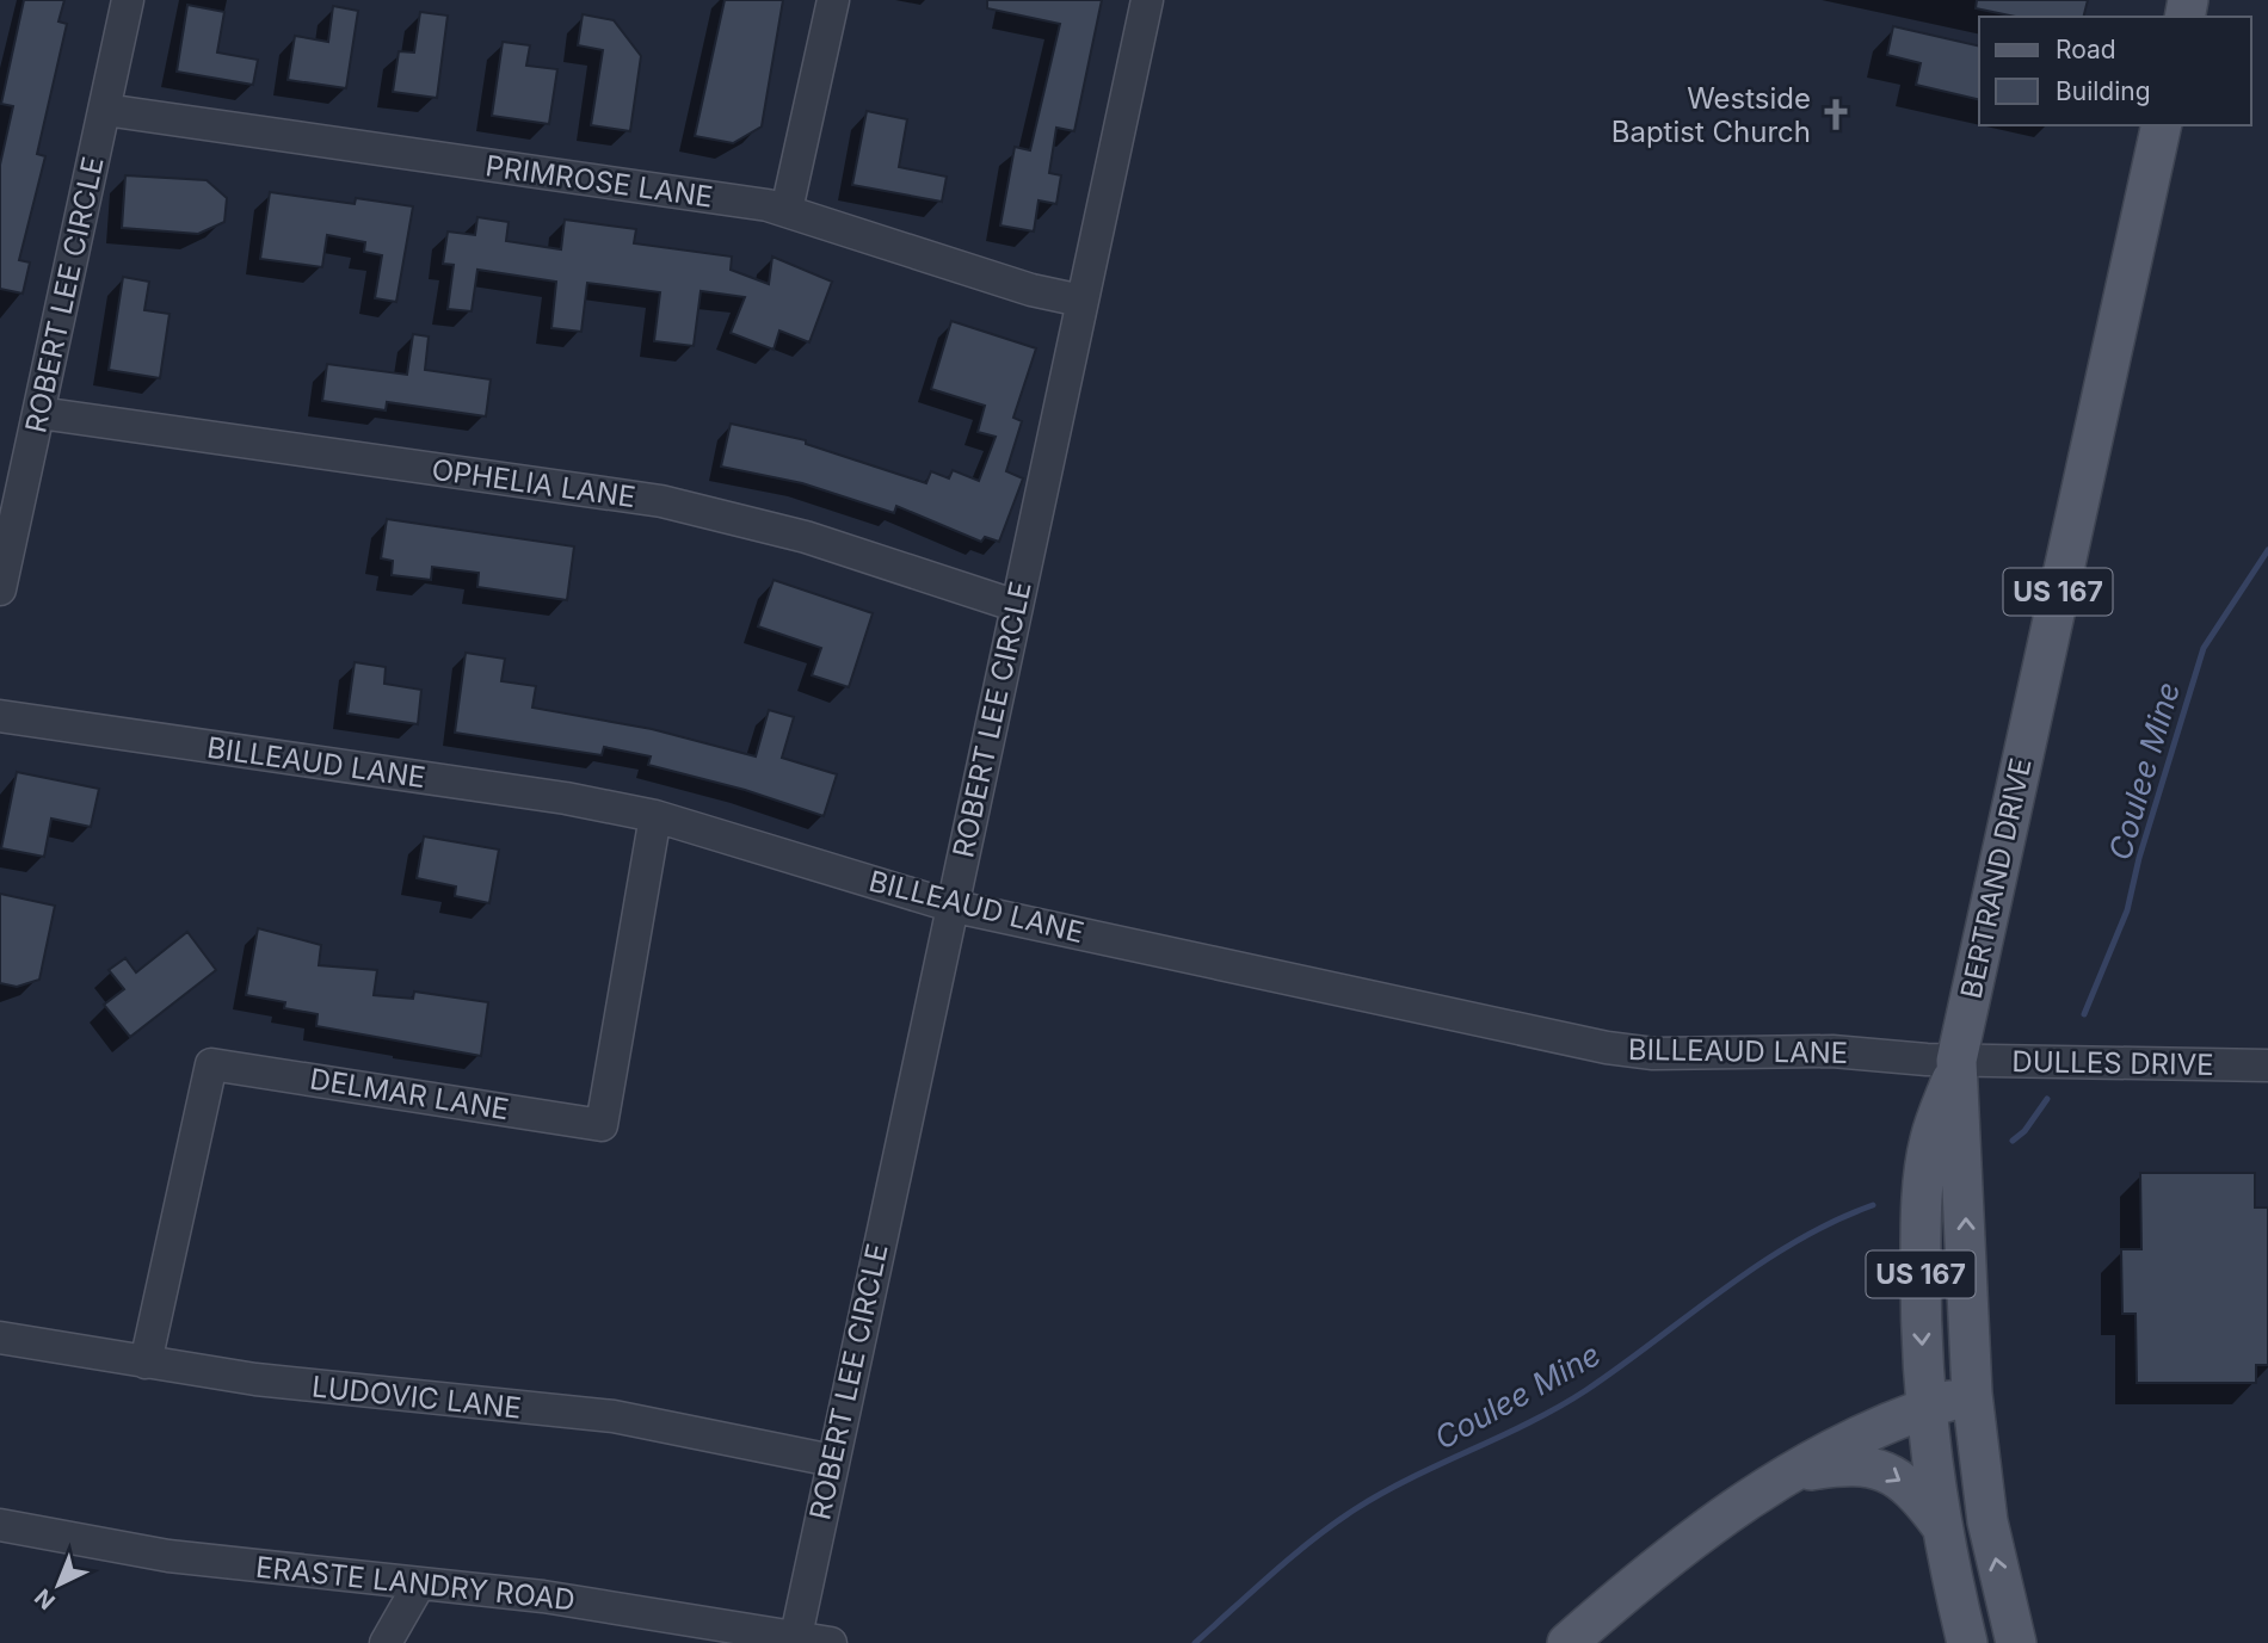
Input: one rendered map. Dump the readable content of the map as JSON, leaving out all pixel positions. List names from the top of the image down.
{
  "streets": {
    "main road": ["US 167", "BERTRAND DRIVE"],
    "street": [
      "PRIMROSE LANE",
      "ROBERT LEE CIRCLE",
      "OPHELIA LANE",
      "BILLEAUD LANE",
      "DULLES DRIVE",
      "DELMAR LANE",
      "LUDOVIC LANE",
      "ERASTE LANDRY ROAD"
    ]
  },
  "crossings": [
    ["PRIMROSE LANE", "ROBERT LEE CIRCLE"],
    ["ROBERT LEE CIRCLE", "OPHELIA LANE"],
    ["ROBERT LEE CIRCLE", "BILLEAUD LANE"],
    ["ROBERT LEE CIRCLE", "LUDOVIC LANE"],
    ["ROBERT LEE CIRCLE", "ERASTE LANDRY ROAD"],
    ["US 167", "BILLEAUD LANE"],
    ["US 167", "BERTRAND DRIVE"],
    ["US 167", "DULLES DRIVE"],
    ["BILLEAUD LANE", "BERTRAND DRIVE"],
    ["BILLEAUD LANE", "DULLES DRIVE"],
    ["BILLEAUD LANE", "DELMAR LANE"],
    ["BERTRAND DRIVE", "DULLES DRIVE"],
    ["DELMAR LANE", "LUDOVIC LANE"]
  ],
  "water": ["Coulee Mine"],
  "places": {
    "church": ["Westside Baptist Church"]
  },
  "legend": ["Road", "Building"],
  "north": "bottom left"
}
